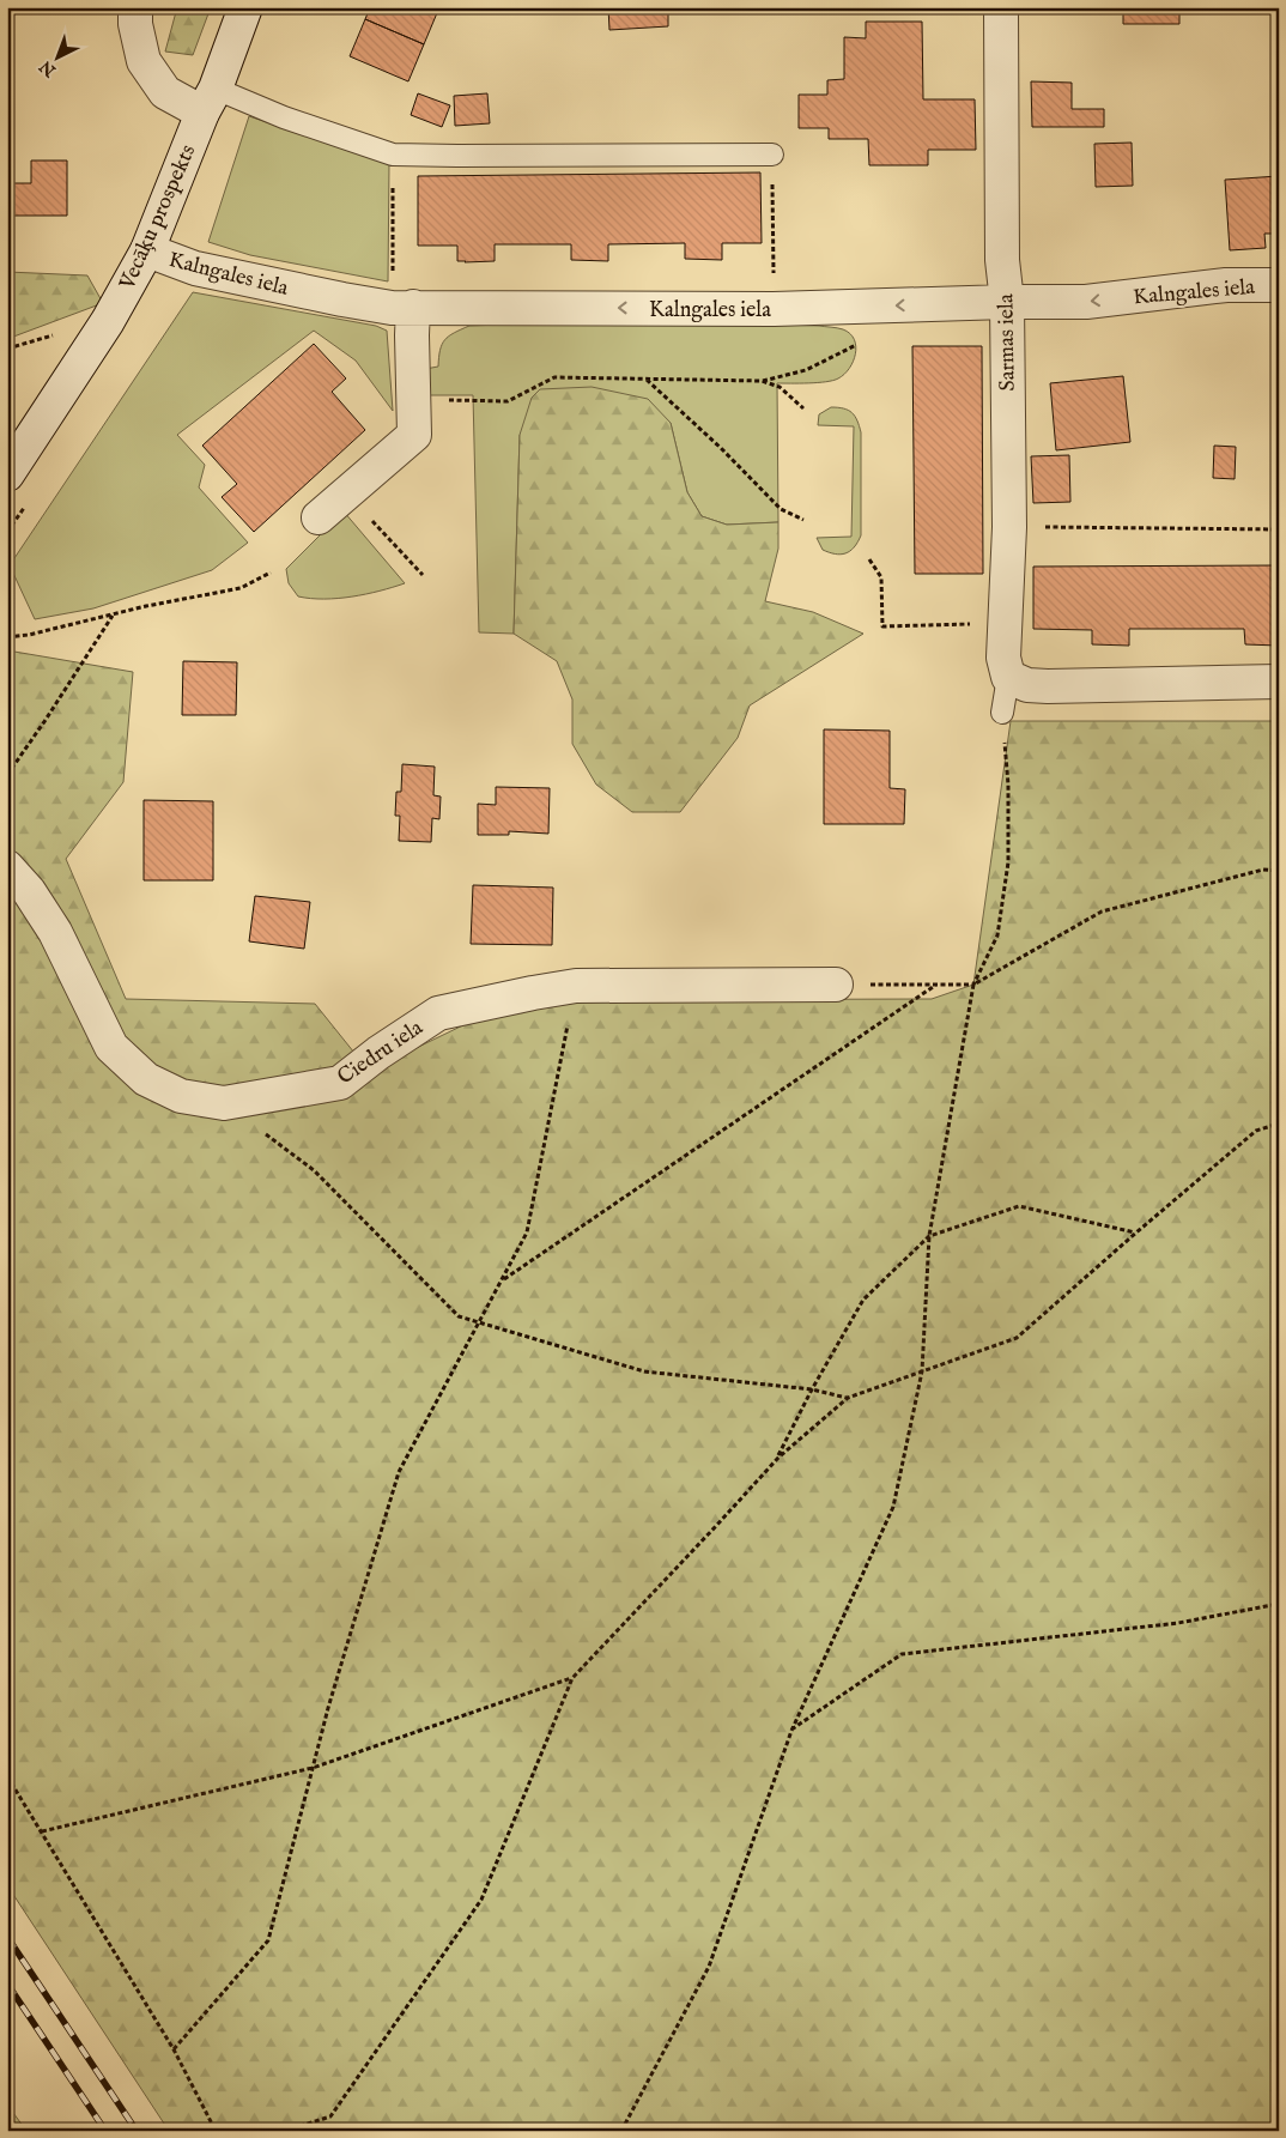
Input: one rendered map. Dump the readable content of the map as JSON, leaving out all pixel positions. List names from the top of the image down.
{
  "streets": {
    "street": [
      "Vecāķu prospekts",
      "Kalngales iela",
      "Sarmas iela",
      "Ciedru iela"
    ]
  },
  "crossings": [
    ["Vecāķu prospekts", "Kalngales iela"],
    ["Kalngales iela", "Sarmas iela"]
  ],
  "one_way": ["Kalngales iela"],
  "north": "bottom left"
}
